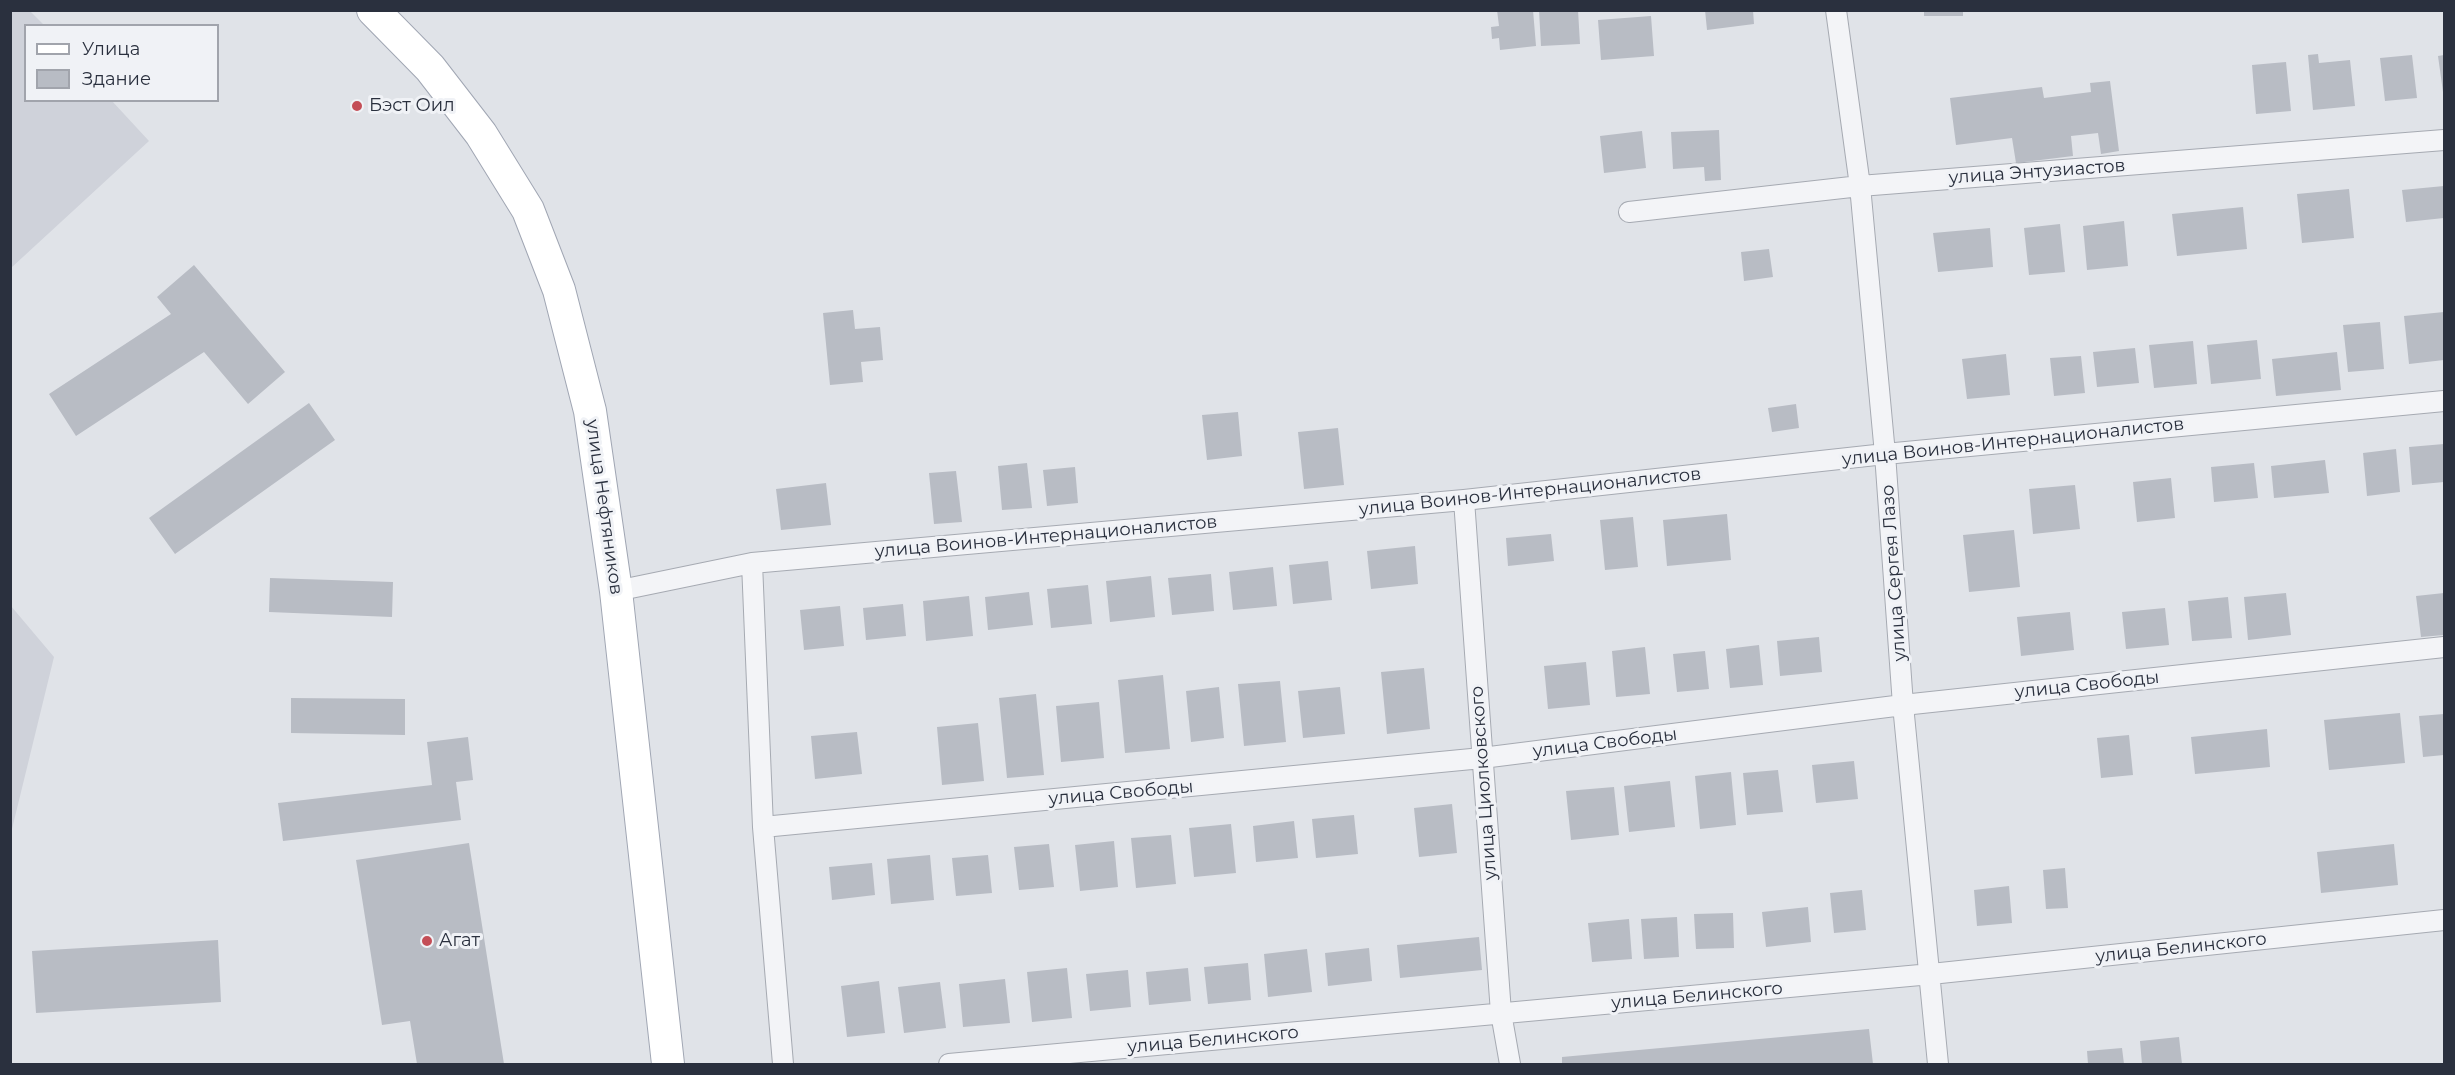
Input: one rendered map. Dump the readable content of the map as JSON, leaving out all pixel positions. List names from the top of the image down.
{
  "streets": {
    "main road": ["улица Нефтяников"],
    "street": [
      "улица Энтузиастов",
      "улица Воинов-Интернационалистов",
      "улица Сергея Лазо",
      "улица Свободы",
      "улица Циолковского",
      "улица Белинского"
    ]
  },
  "crossings": [
    ["улица Энтузиастов", "улица Сергея Лазо"],
    ["улица Воинов-Интернационалистов", "улица Нефтяников"],
    ["улица Воинов-Интернационалистов", "улица Сергея Лазо"],
    ["улица Воинов-Интернационалистов", "улица Циолковского"],
    ["улица Сергея Лазо", "улица Свободы"],
    ["улица Сергея Лазо", "улица Белинского"],
    ["улица Свободы", "улица Циолковского"],
    ["улица Циолковского", "улица Белинского"]
  ],
  "places": ["Бэст Оил", "Агат"],
  "legend": ["Улица", "Здание"]
}
